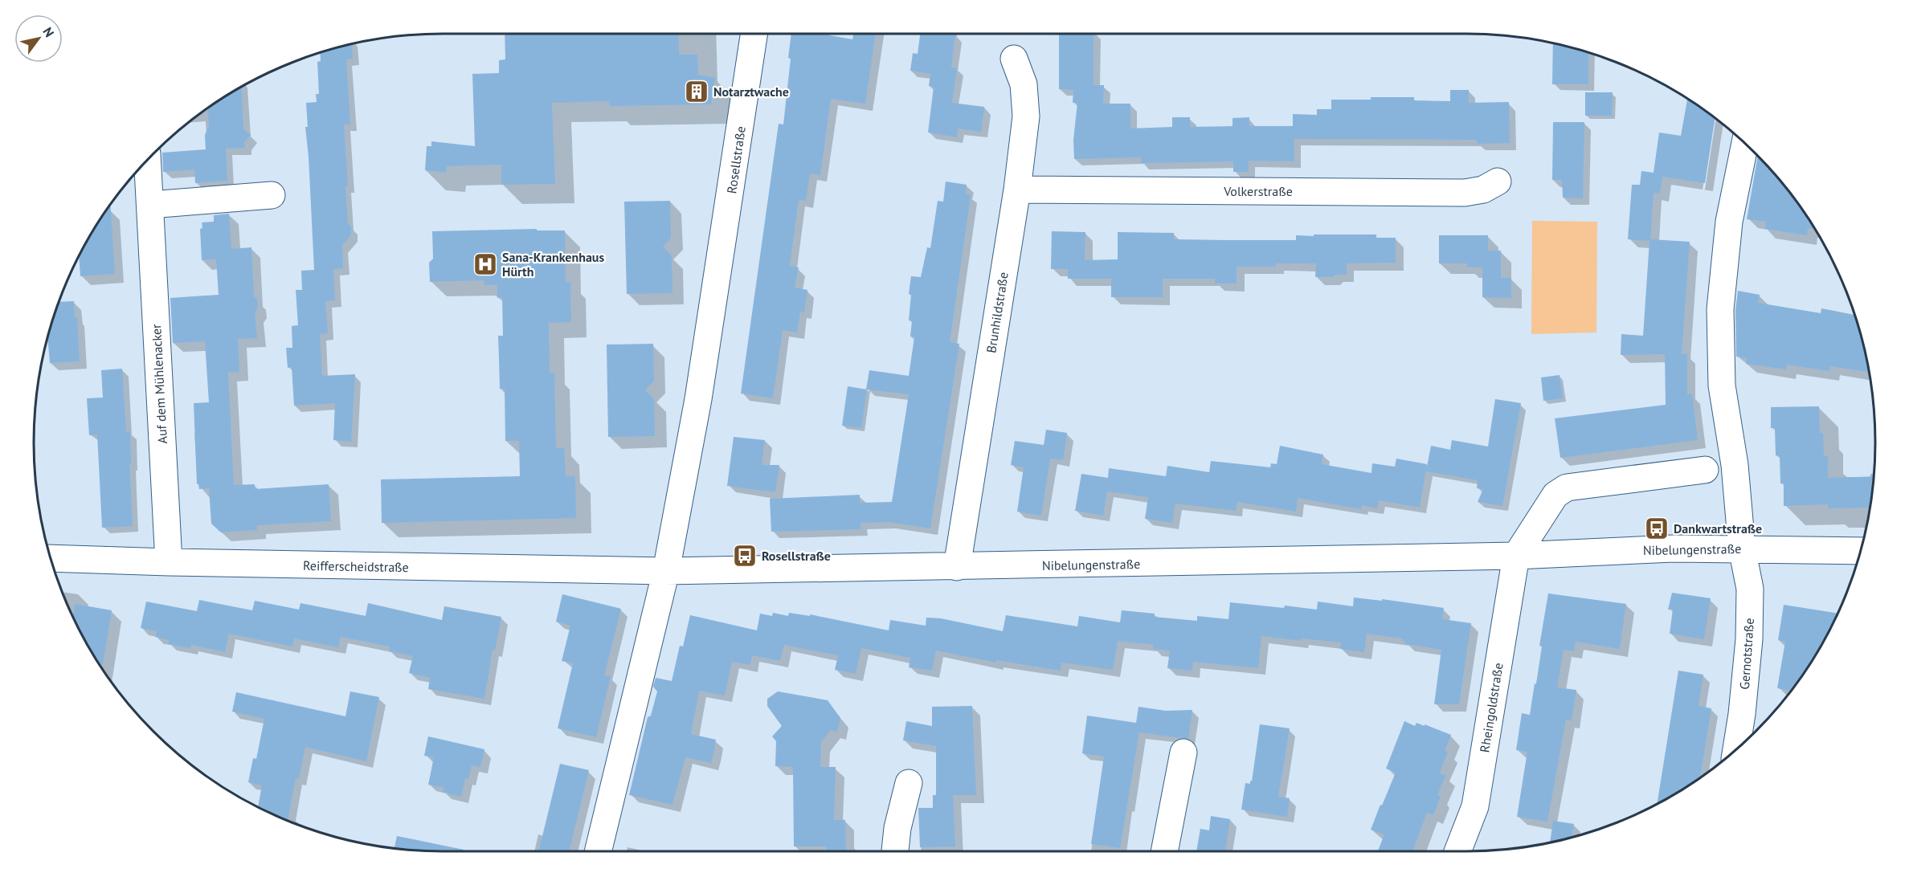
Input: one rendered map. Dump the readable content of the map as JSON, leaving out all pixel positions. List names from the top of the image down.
{
  "streets": {
    "street": [
      "Rosellstraße",
      "Volkerstraße",
      "Brunhildstraße",
      "Auf dem Mühlenacker",
      "Nibelungenstraße",
      "Reifferscheidstraße",
      "Gernotstraße",
      "Rheingoldstraße"
    ]
  },
  "crossings": [
    ["Rosellstraße", "Nibelungenstraße"],
    ["Rosellstraße", "Reifferscheidstraße"],
    ["Volkerstraße", "Brunhildstraße"],
    ["Brunhildstraße", "Nibelungenstraße"],
    ["Auf dem Mühlenacker", "Reifferscheidstraße"],
    ["Nibelungenstraße", "Reifferscheidstraße"],
    ["Nibelungenstraße", "Gernotstraße"],
    ["Nibelungenstraße", "Rheingoldstraße"]
  ],
  "places": {
    "building": ["Notarztwache"],
    "hospital": ["Sana-Krankenhaus Hürth"],
    "bus stop": ["Dankwartstraße", "Rosellstraße"]
  },
  "north": "top right"
}
